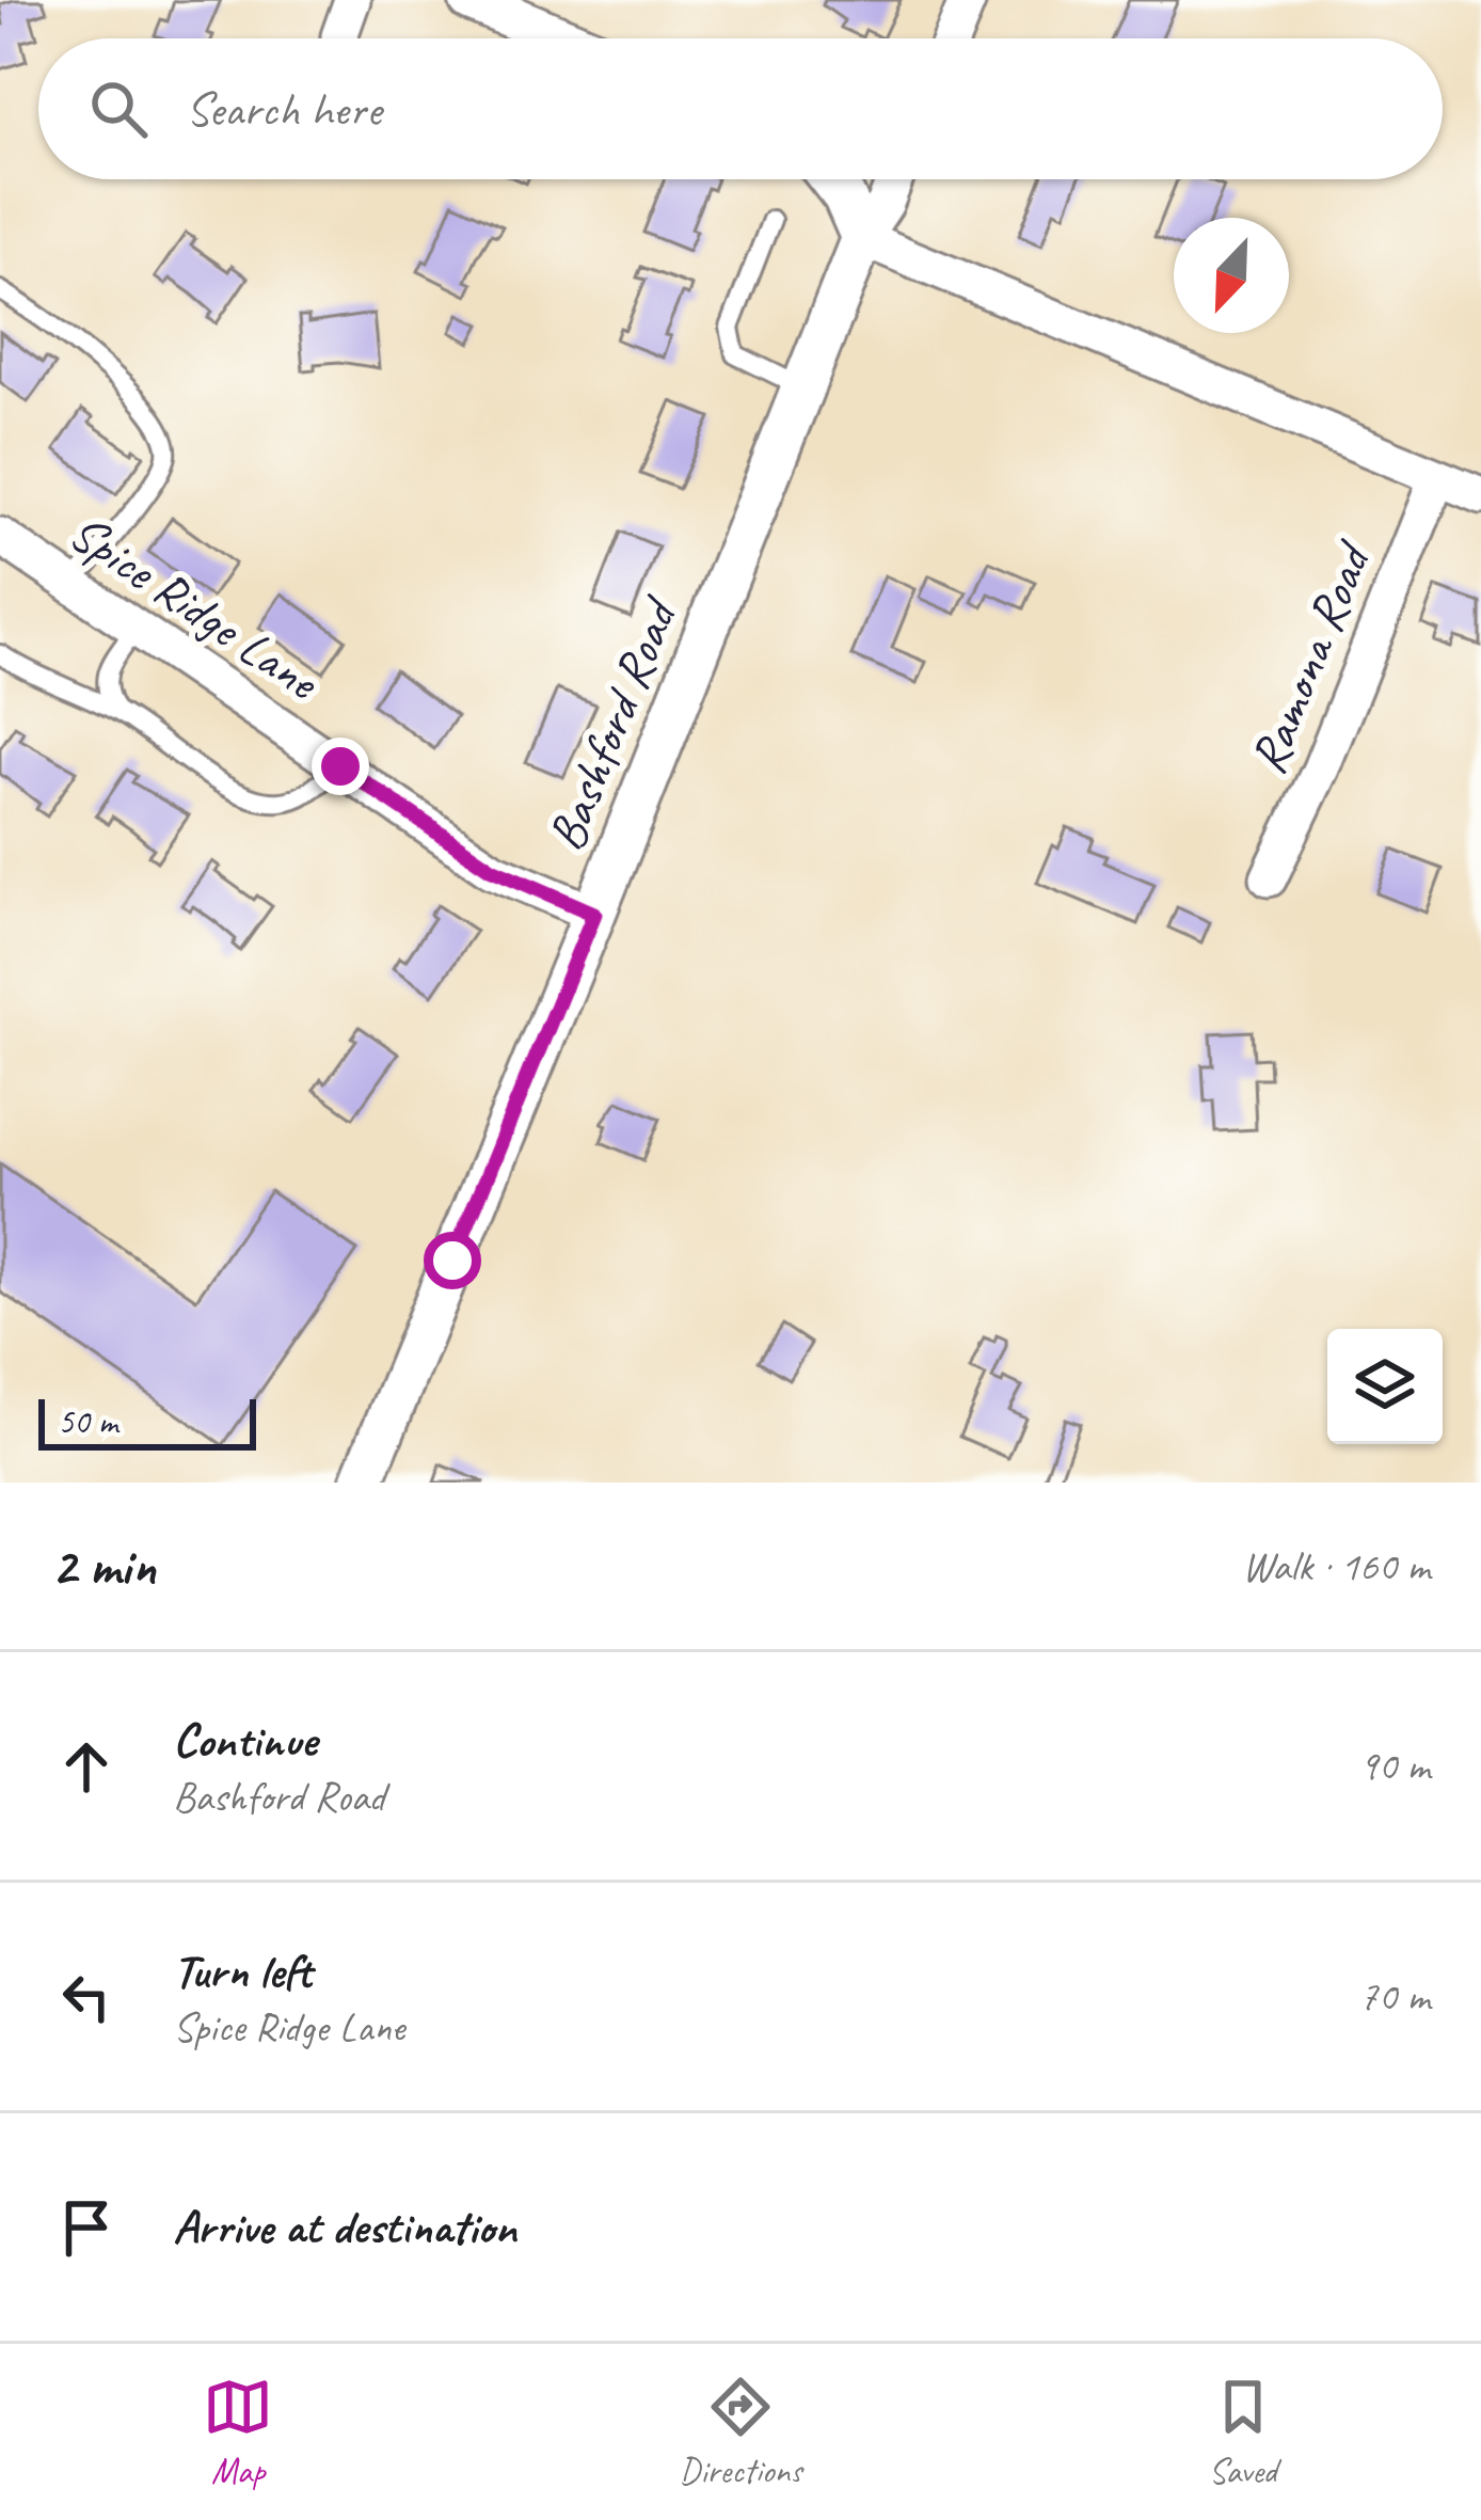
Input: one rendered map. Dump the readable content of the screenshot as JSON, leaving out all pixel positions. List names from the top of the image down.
{
  "streets": {
    "street": ["Spice Ridge Lane", "Ramona Road", "Bashford Road"]
  },
  "crossings": [
    ["Spice Ridge Lane", "Bashford Road"]
  ],
  "scale_bar": "50 m",
  "north": "bottom left",
  "page": {
    "search": "Search here",
    "scale": "50 m",
    "heading": ["2 min", "Walk · 160 m"],
    "list": [
      ["Continue", "Bashford Road", "90 m"],
      ["Turn left", "Spice Ridge Lane", "70 m"],
      "Arrive at destination"
    ],
    "nav": ["Map", "Directions", "Saved"]
  }
}
